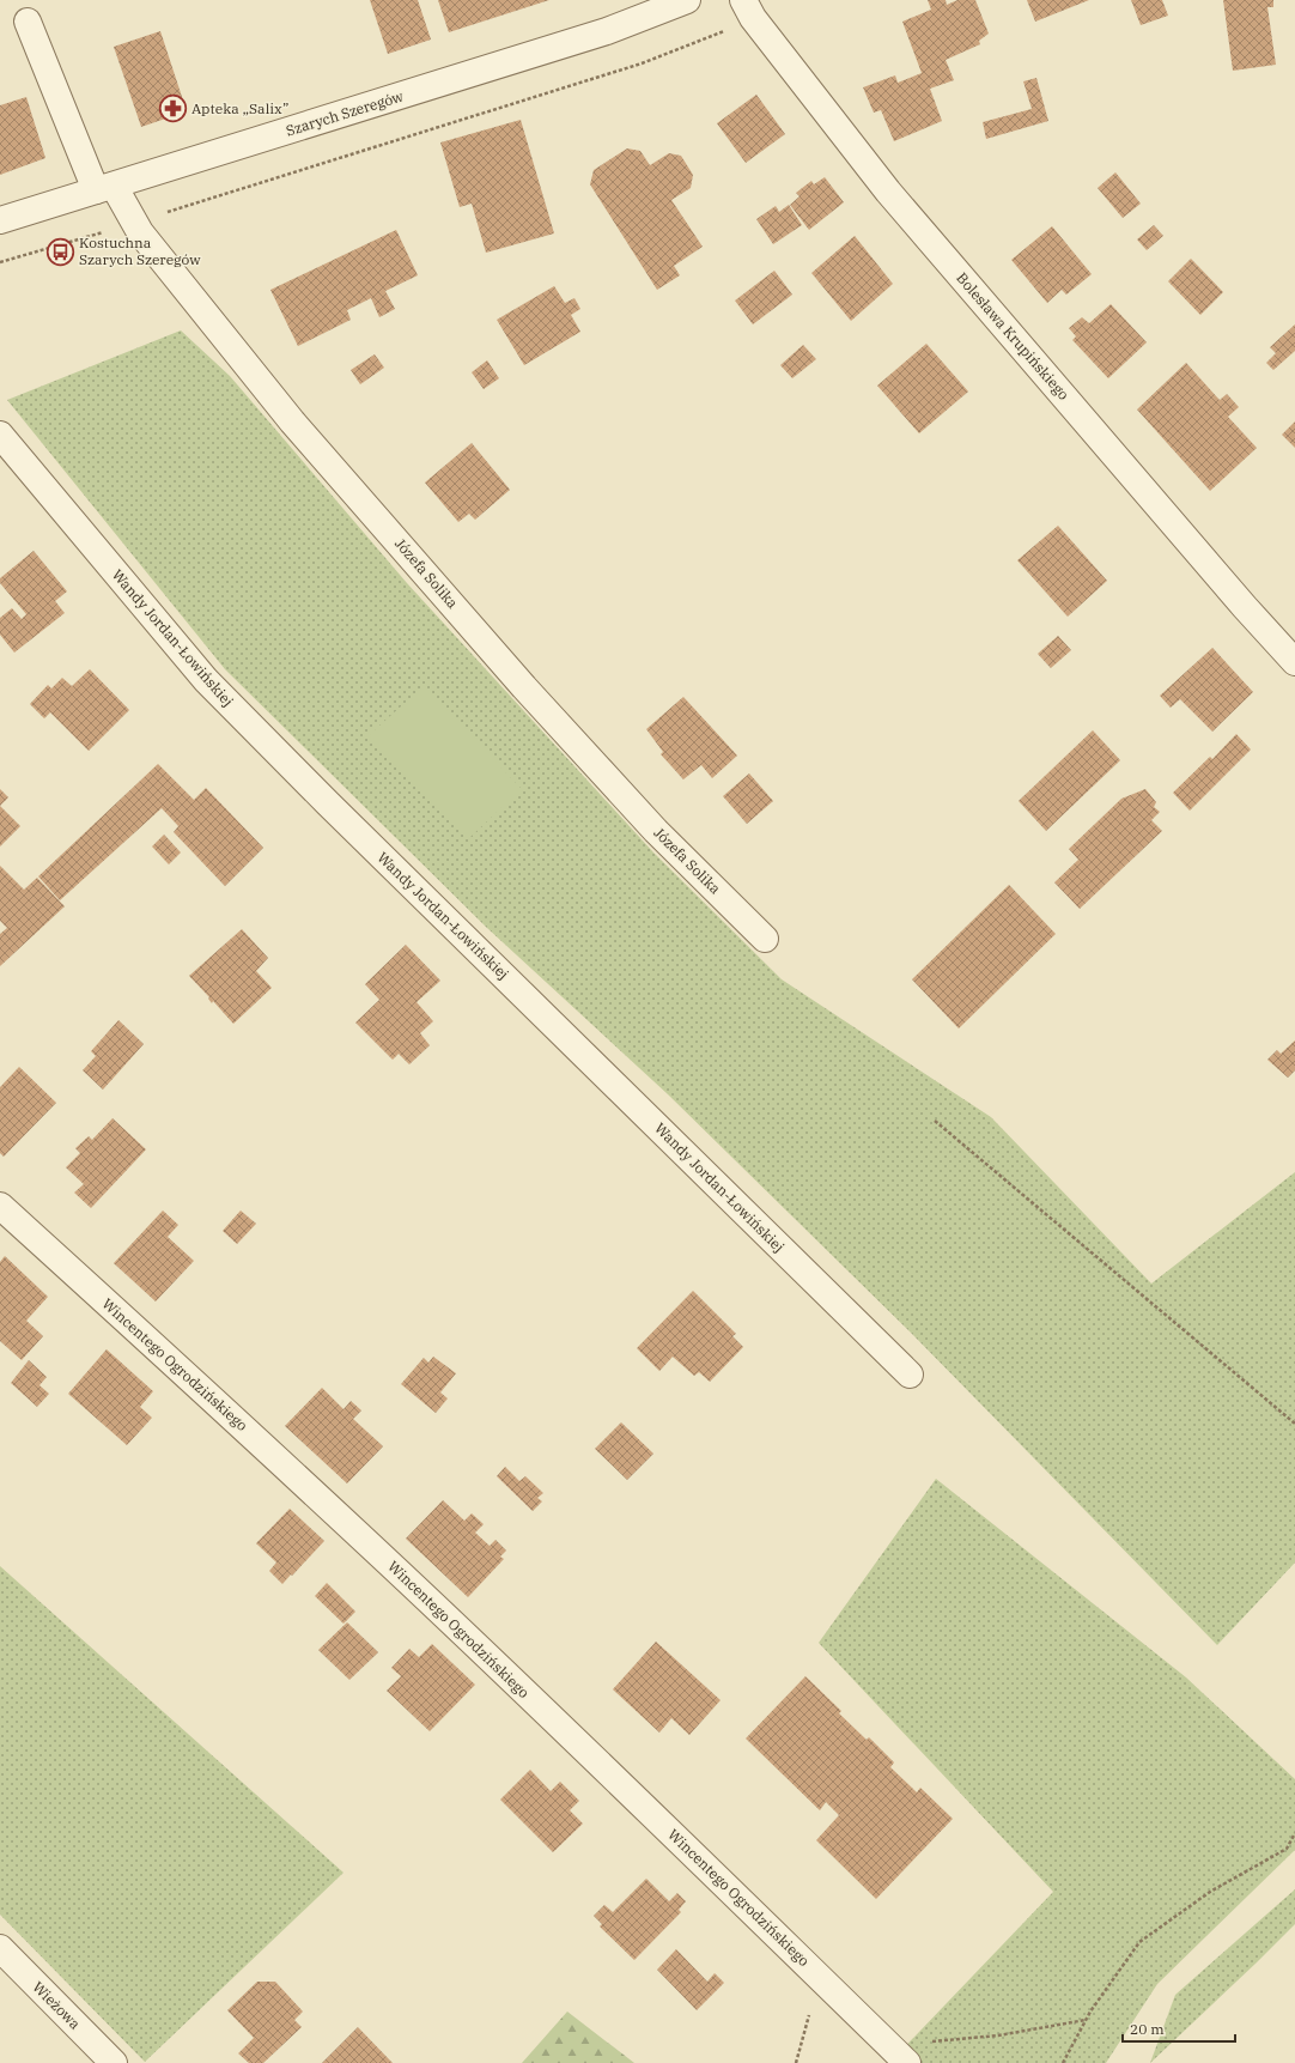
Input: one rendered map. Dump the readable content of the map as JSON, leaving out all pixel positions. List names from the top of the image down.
{
  "streets": {
    "street": [
      "Szarych Szeregów",
      "Bolesława Krupińskiego",
      "Józefa Solika",
      "Wandy Jordan-Łowińskiej",
      "Wincentego Ogrodzińskiego",
      "Wieżowa"
    ]
  },
  "crossings": [
    ["Szarych Szeregów", "Józefa Solika"]
  ],
  "places": {
    "pharmacy": ["Apteka „Salix”"],
    "bus stop": ["Kostuchna Szarych Szeregów"]
  },
  "scale_bar": "20 m"
}
